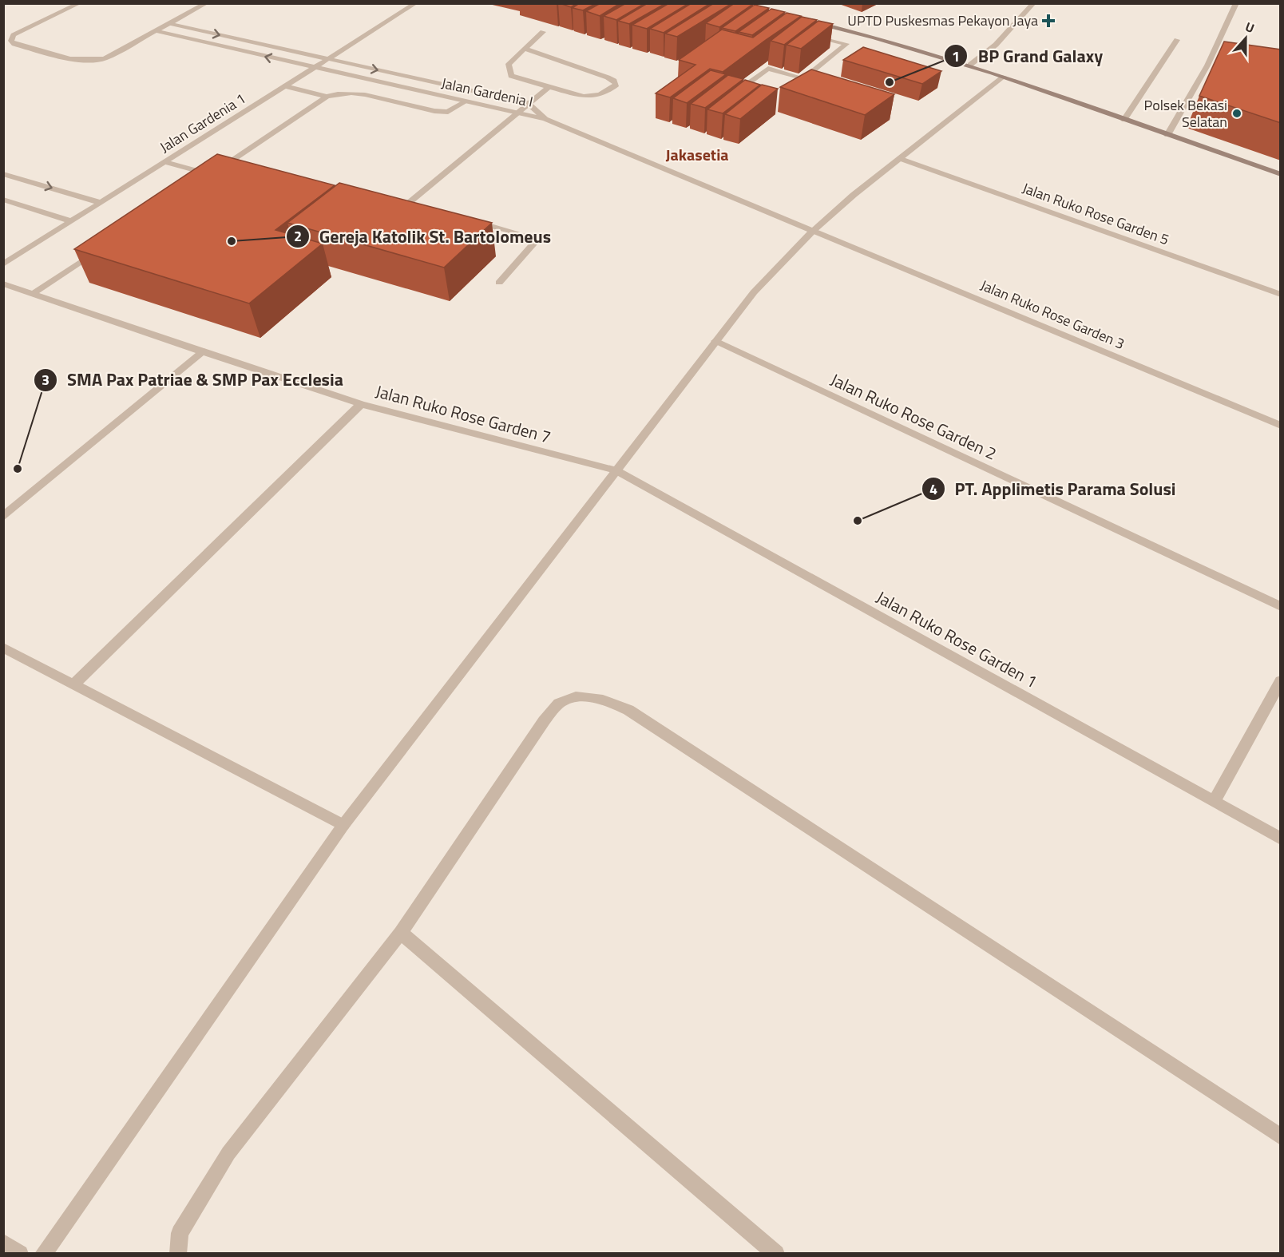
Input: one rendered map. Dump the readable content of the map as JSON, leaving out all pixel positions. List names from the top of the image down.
{
  "streets": {
    "street": [
      "Jalan Gardenia I",
      "Jalan Gardenia 1",
      "Jalan Ruko Rose Garden 5",
      "Jalan Ruko Rose Garden 3",
      "Jalan Ruko Rose Garden 7",
      "Jalan Ruko Rose Garden 2",
      "Jalan Ruko Rose Garden 1"
    ]
  },
  "crossings": [
    ["Jalan Gardenia I", "Jalan Gardenia 1"],
    ["Jalan Gardenia I", "Jalan Ruko Rose Garden 3"],
    ["Jalan Ruko Rose Garden 7", "Jalan Ruko Rose Garden 1"]
  ],
  "districts": ["Jakasetia"],
  "places": {
    "health": ["UPTD Puskesmas Pekayon Jaya"],
    "other": [
      "BP Grand Galaxy",
      "Polsek Bekasi Selatan",
      "Gereja Katolik St. Bartolomeus",
      "SMA Pax Patriae & SMP Pax Ecclesia",
      "PT. Applimetis Parama Solusi"
    ]
  },
  "north": "top"
}
